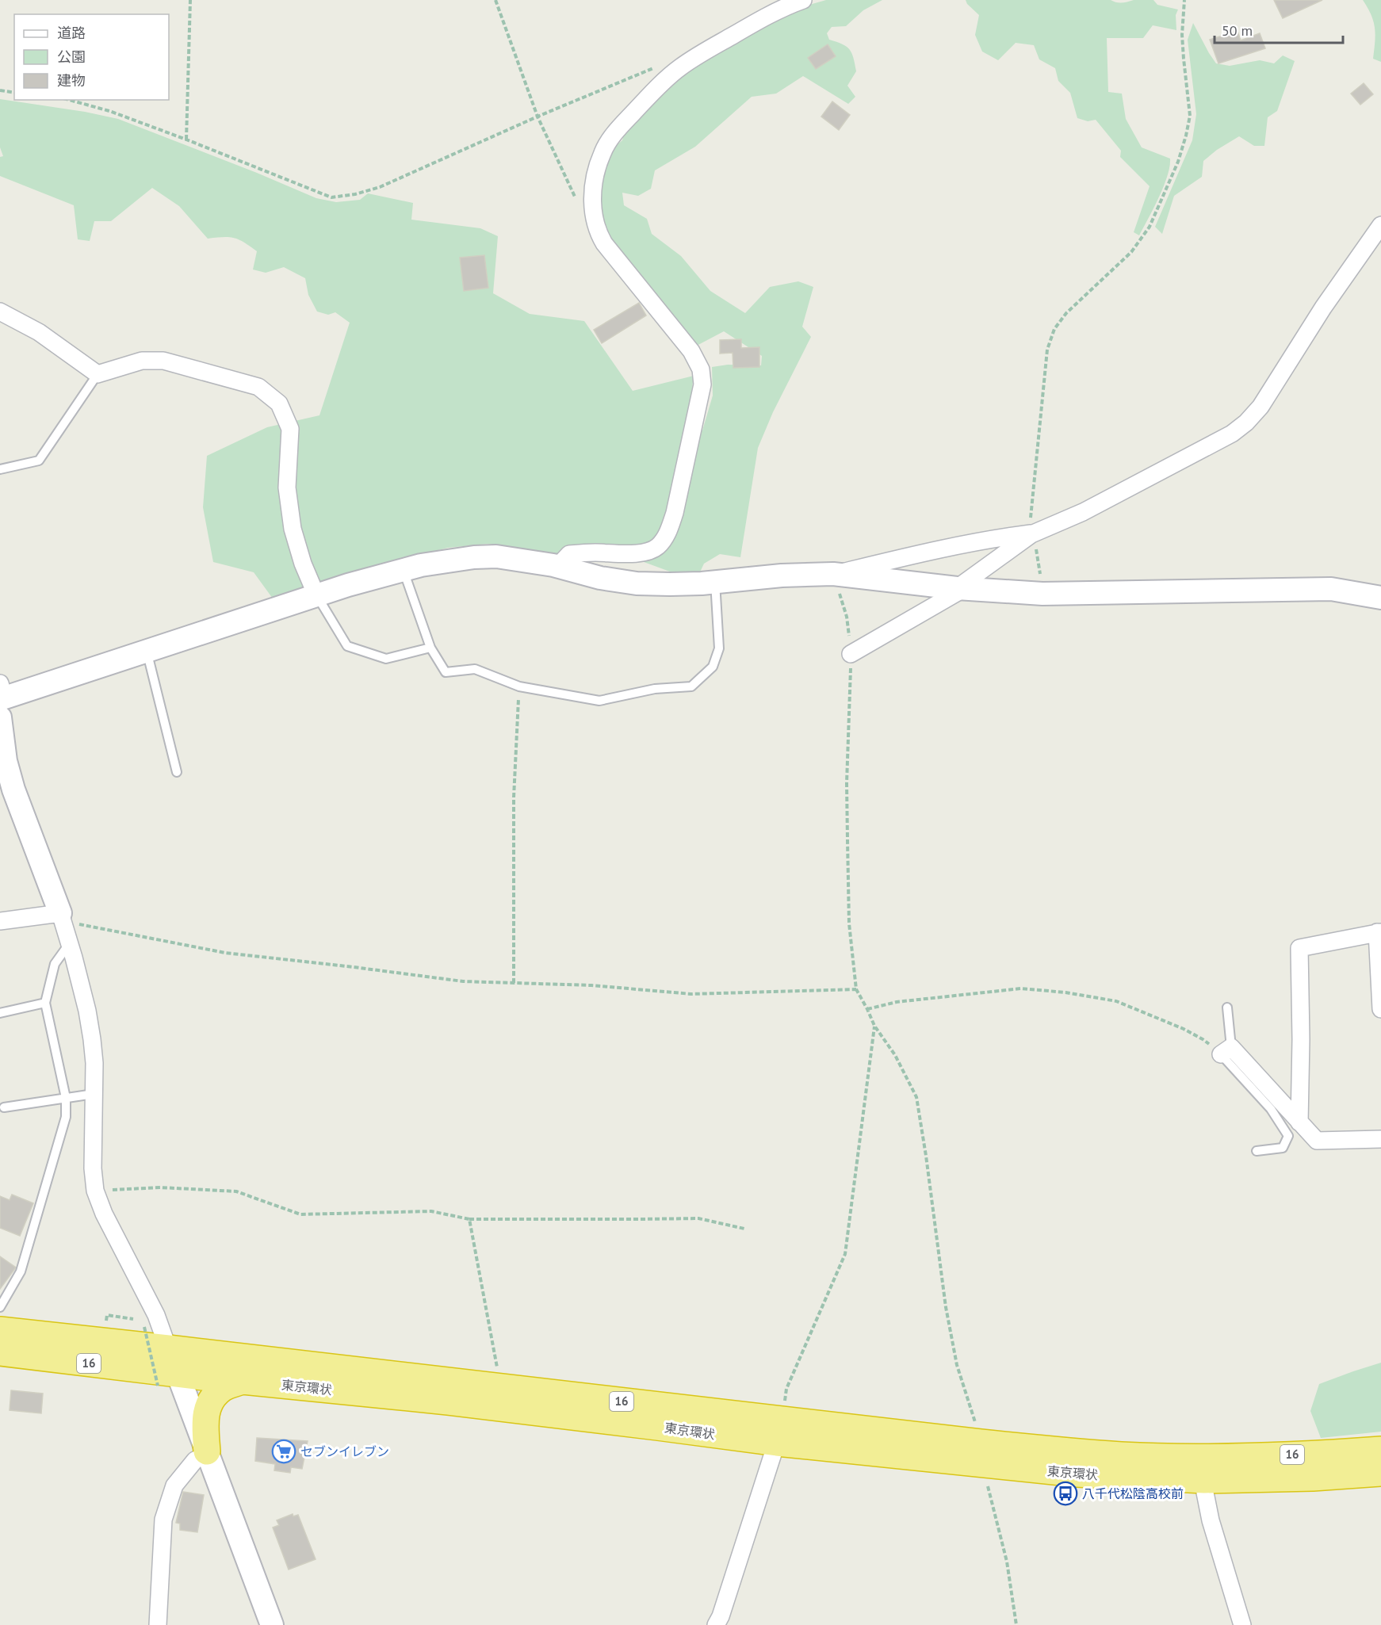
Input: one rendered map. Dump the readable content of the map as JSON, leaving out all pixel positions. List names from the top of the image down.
{
  "streets": {
    "highway": ["16", "東京環状"]
  },
  "places": {
    "supermarket": ["セブンイレブン"],
    "bus stop": ["八千代松陰高校前"]
  },
  "legend": ["道路", "公園", "建物"],
  "scale_bar": "50 m"
}
